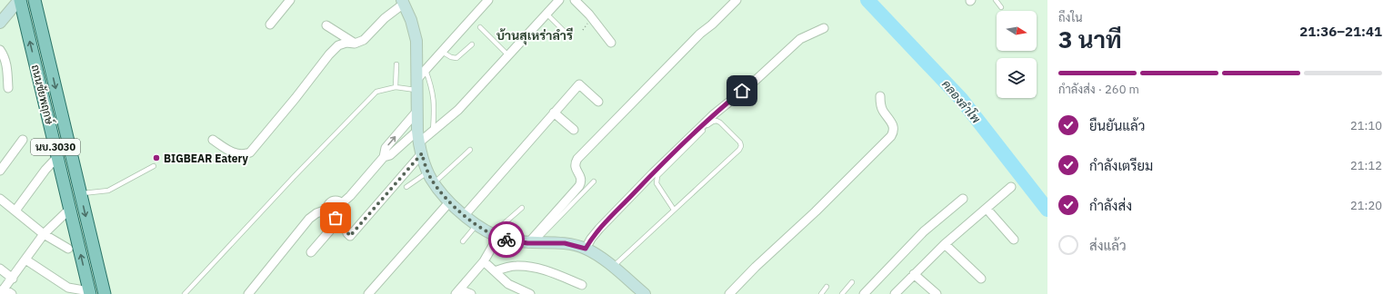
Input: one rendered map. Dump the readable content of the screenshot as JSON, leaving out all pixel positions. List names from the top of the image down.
{
  "streets": {
    "main road": ["ถนนชัยพฤกษ์", "นบ.3030"]
  },
  "districts": ["บ้านสุเหร่าลำรี"],
  "water": ["คลองลำโพ"],
  "places": ["BIGBEAR Eatery"],
  "north": "right",
  "page": {
    "heading": ["3 นาที", "ถึงใน", "21:36–21:41"],
    "bar": "กำลังส่ง · 260 m",
    "list": [
      ["ยืนยันแล้ว", "21:10"],
      ["กำลังเตรียม", "21:12"],
      ["กำลังส่ง", "21:20"],
      "ส่งแล้ว"
    ]
  }
}
